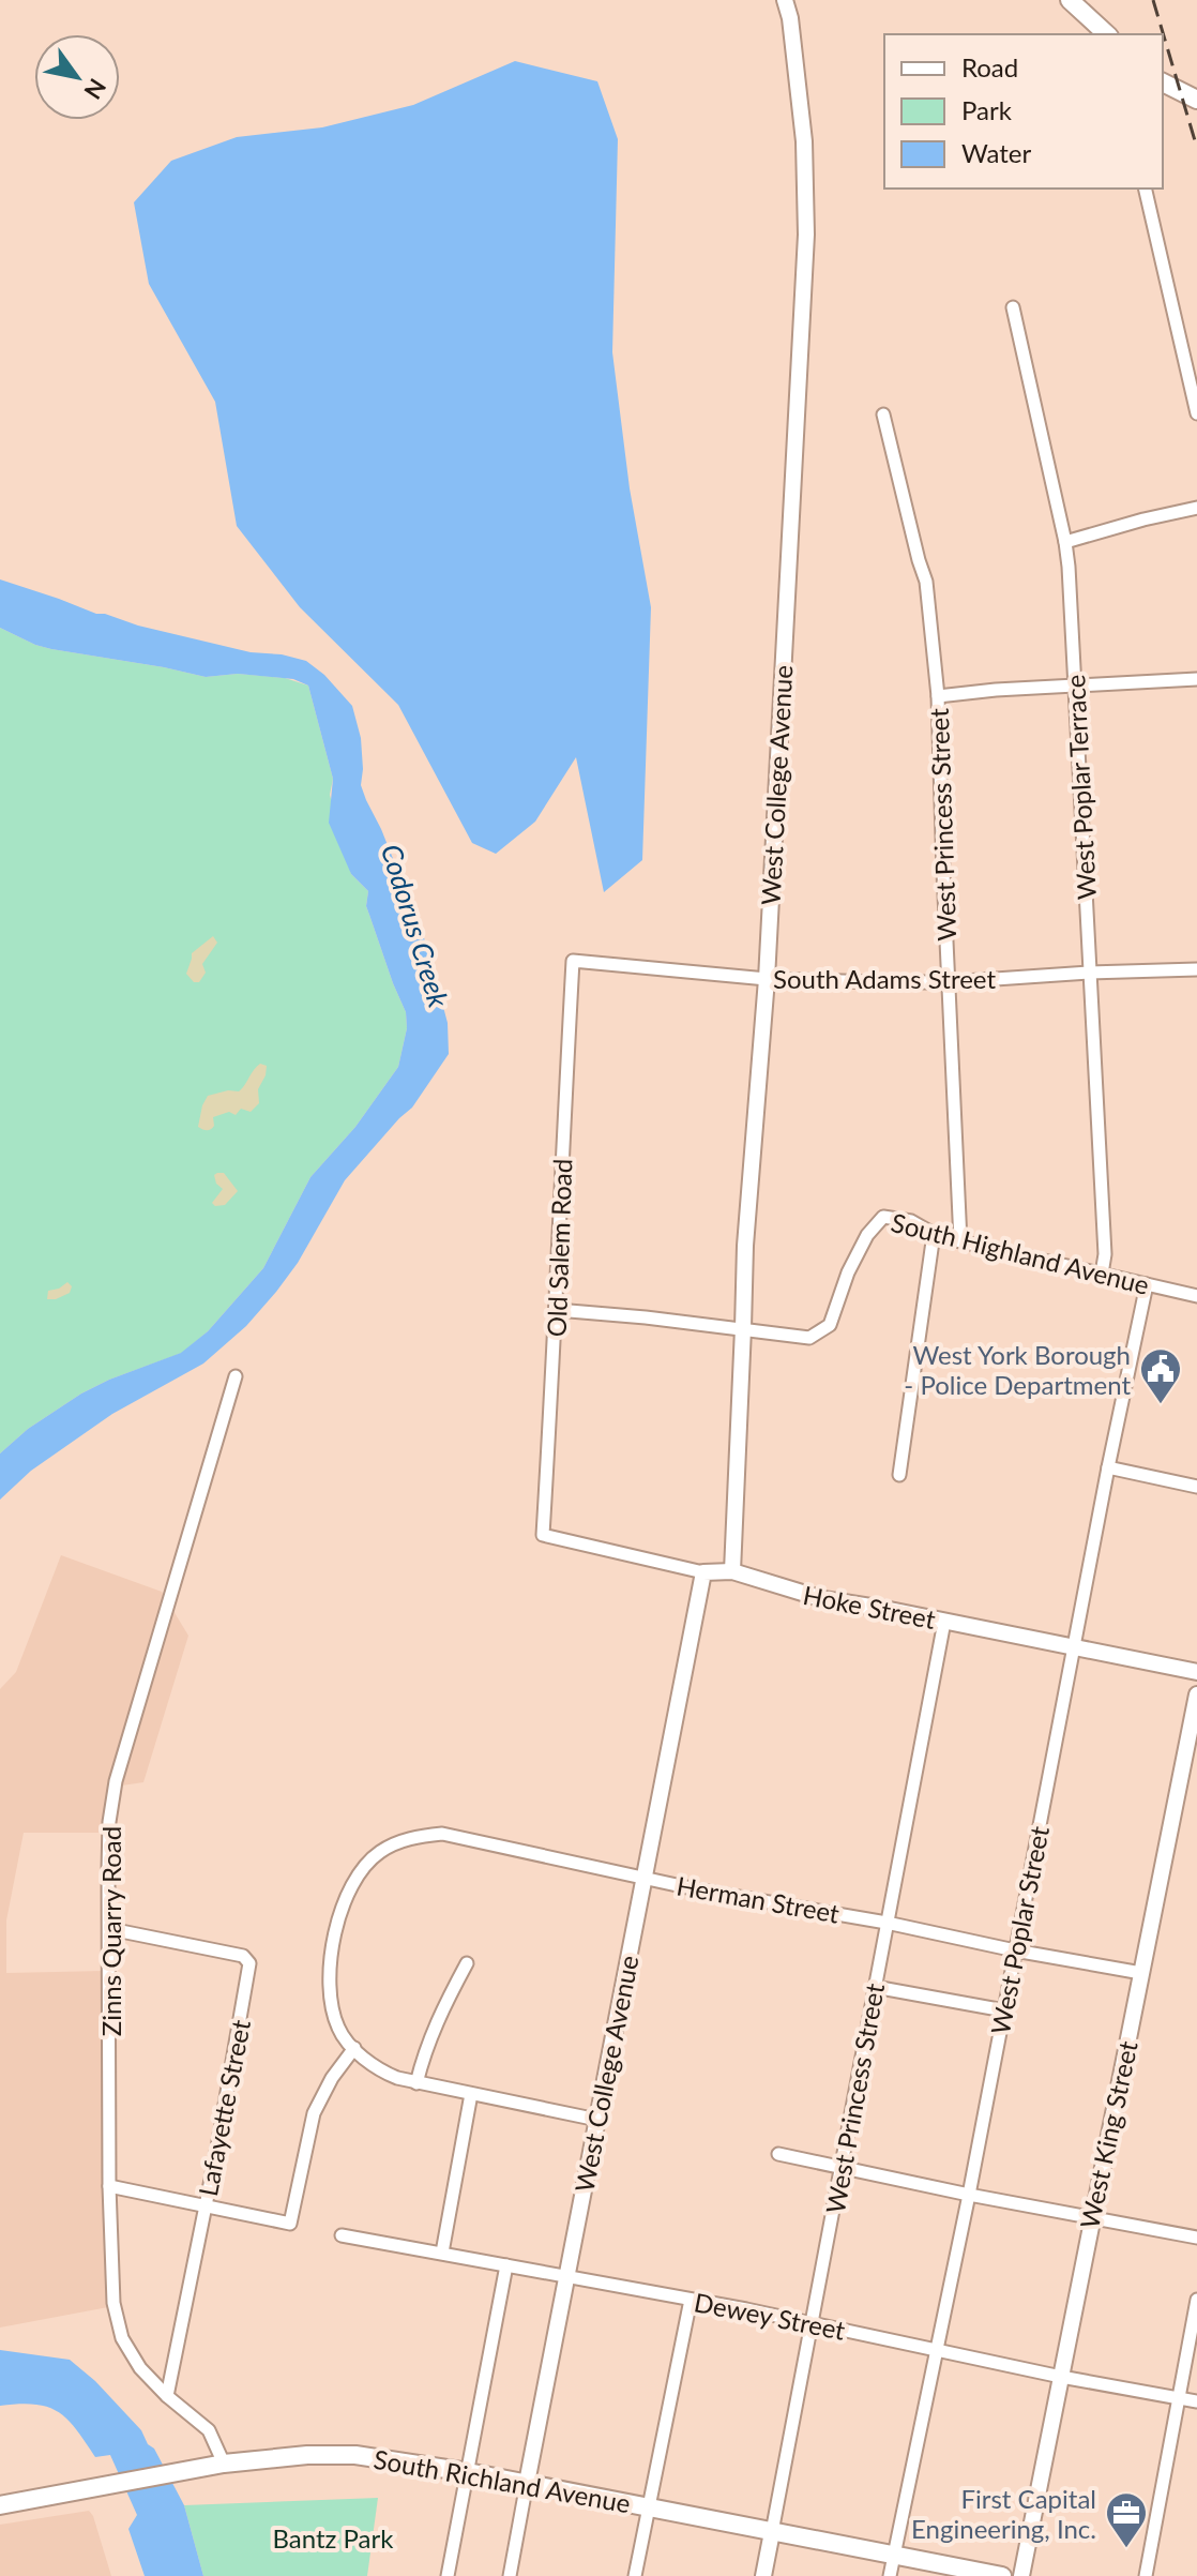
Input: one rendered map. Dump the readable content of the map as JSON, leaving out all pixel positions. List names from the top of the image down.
{
  "streets": {
    "main road": ["South Richland Avenue"],
    "street": [
      "West College Avenue",
      "West Poplar Terrace",
      "West Princess Street",
      "South Adams Street",
      "Old Salem Road",
      "South Highland Avenue",
      "Hoke Street",
      "Herman Street",
      "West Poplar Street",
      "Zinns Quarry Road",
      "Lafayette Street",
      "West King Street",
      "Dewey Street"
    ]
  },
  "crossings": [
    ["West College Avenue", "South Adams Street"],
    ["West College Avenue", "South Highland Avenue"],
    ["West College Avenue", "Hoke Street"],
    ["West College Avenue", "Herman Street"],
    ["West College Avenue", "Dewey Street"],
    ["West College Avenue", "South Richland Avenue"],
    ["West Poplar Terrace", "South Adams Street"],
    ["West Poplar Terrace", "South Highland Avenue"],
    ["West Princess Street", "South Adams Street"],
    ["West Princess Street", "South Highland Avenue"],
    ["West Princess Street", "Hoke Street"],
    ["West Princess Street", "Herman Street"],
    ["West Princess Street", "Dewey Street"],
    ["West Princess Street", "South Richland Avenue"],
    ["South Adams Street", "Old Salem Road"],
    ["Old Salem Road", "South Highland Avenue"],
    ["Old Salem Road", "Hoke Street"],
    ["South Highland Avenue", "West Poplar Street"],
    ["Hoke Street", "West Poplar Street"],
    ["Herman Street", "West Poplar Street"],
    ["Herman Street", "West King Street"],
    ["West Poplar Street", "Dewey Street"],
    ["West Poplar Street", "South Richland Avenue"],
    ["Zinns Quarry Road", "Lafayette Street"],
    ["Zinns Quarry Road", "South Richland Avenue"],
    ["West King Street", "Dewey Street"]
  ],
  "water": ["Codorus Creek"],
  "parks": ["Bantz Park"],
  "places": {
    "public building": ["West York Borough - Police Department"],
    "office": ["First Capital Engineering, Inc."]
  },
  "legend": ["Road", "Park", "Water"],
  "north": "bottom right"
}
